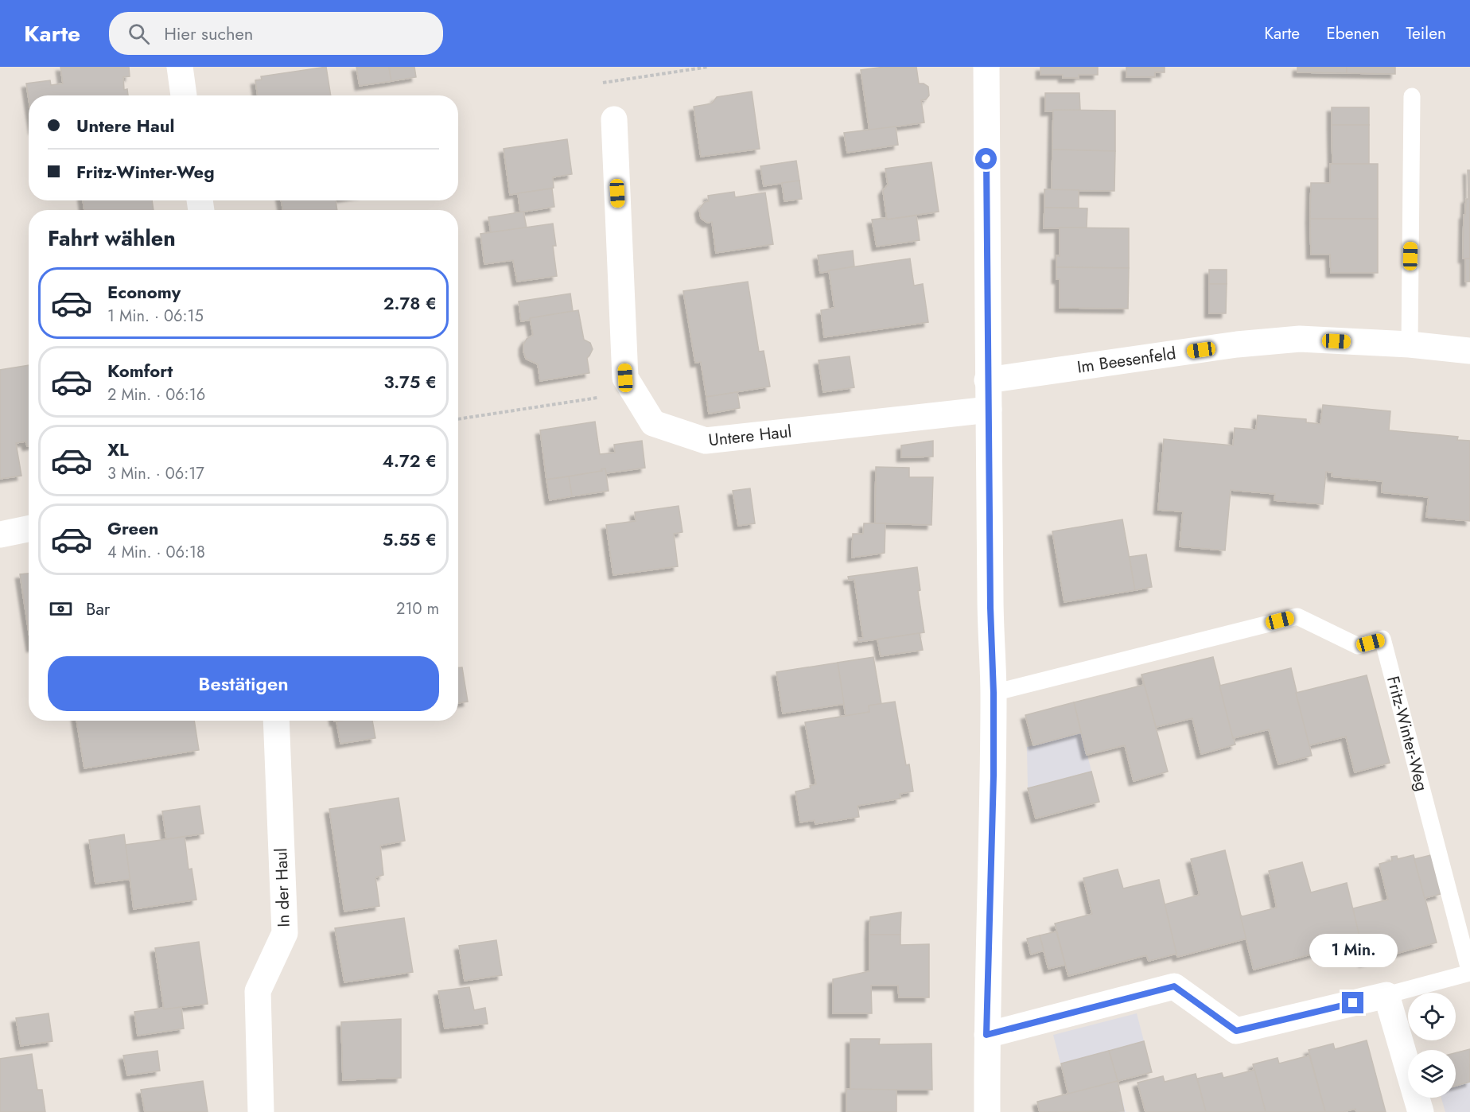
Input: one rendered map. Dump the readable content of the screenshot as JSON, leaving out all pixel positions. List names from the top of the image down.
{
  "streets": {
    "street": [
      "Im Beesenfeld",
      "Untere Haul",
      "Fritz-Winter-Weg",
      "In der Haul"
    ]
  },
  "page": {
    "header": "Karte",
    "search": "Hier suchen",
    "nav": ["Karte", "Ebenen", "Teilen"],
    "banner": ["Untere Haul", "Fritz-Winter-Weg"],
    "heading": "Fahrt wählen",
    "list": [
      {
        "name": "Economy",
        "note": "1 Min. · 06:15",
        "value": "2.78 €"
      },
      {
        "name": "Komfort",
        "note": "2 Min. · 06:16",
        "value": "3.75 €"
      },
      {
        "name": "XL",
        "note": "3 Min. · 06:17",
        "value": "4.72 €"
      },
      {
        "name": "Green",
        "note": "4 Min. · 06:18",
        "value": "5.55 €"
      }
    ],
    "pay": ["Bar", "210 m"],
    "buttons": "Bestätigen",
    "bubble": "1 Min."
  }
}
